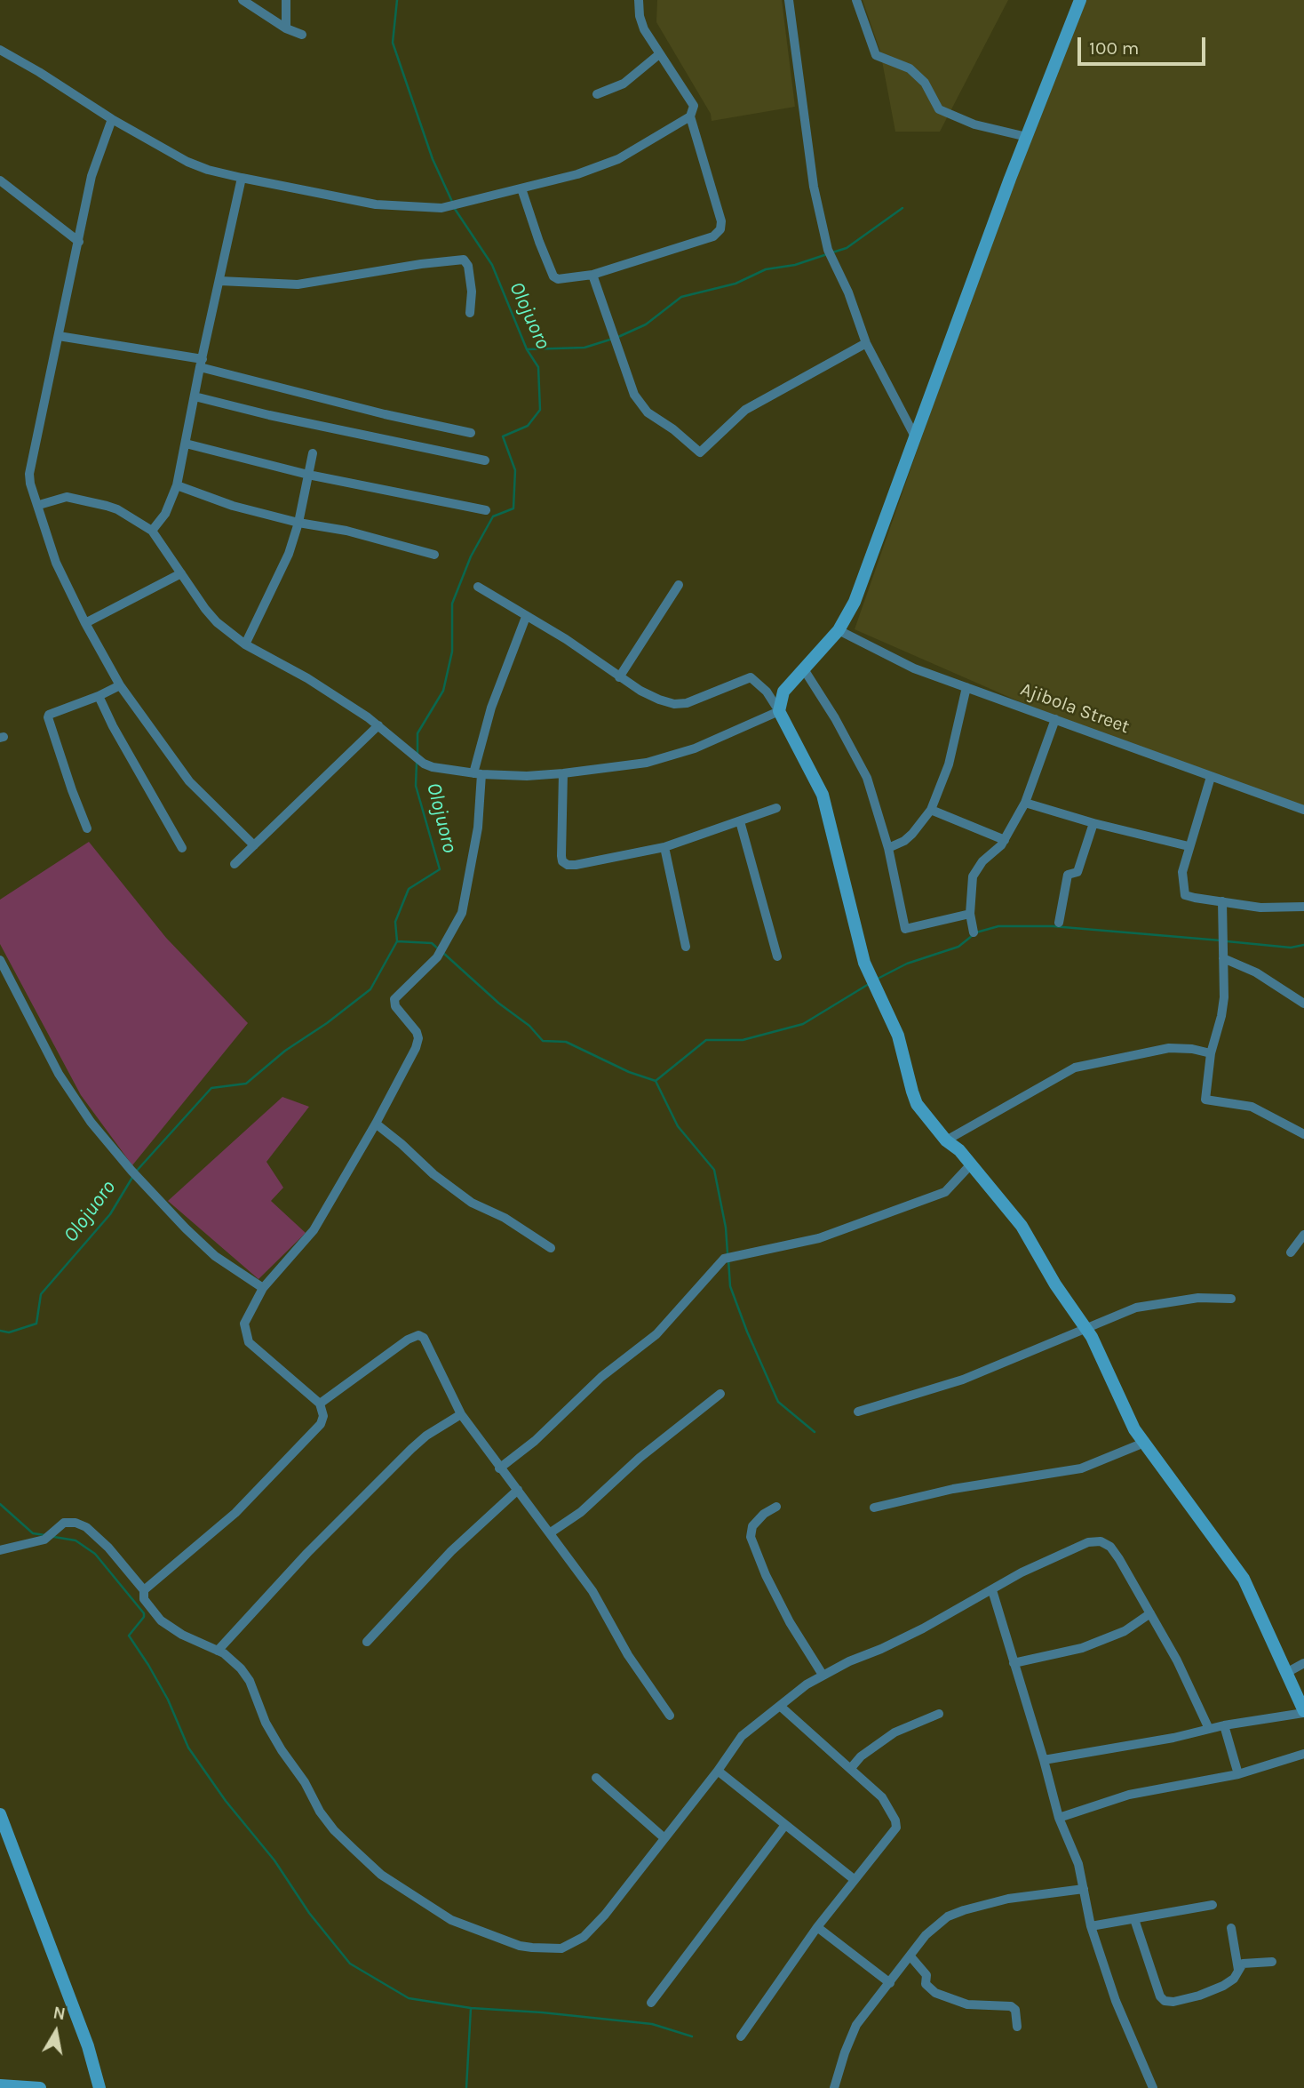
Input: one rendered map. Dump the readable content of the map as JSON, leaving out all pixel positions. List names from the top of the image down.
{
  "streets": {
    "street": ["Ajibola Street"]
  },
  "water": ["Olojuoro"],
  "scale_bar": "100 m",
  "north": "top"
}
